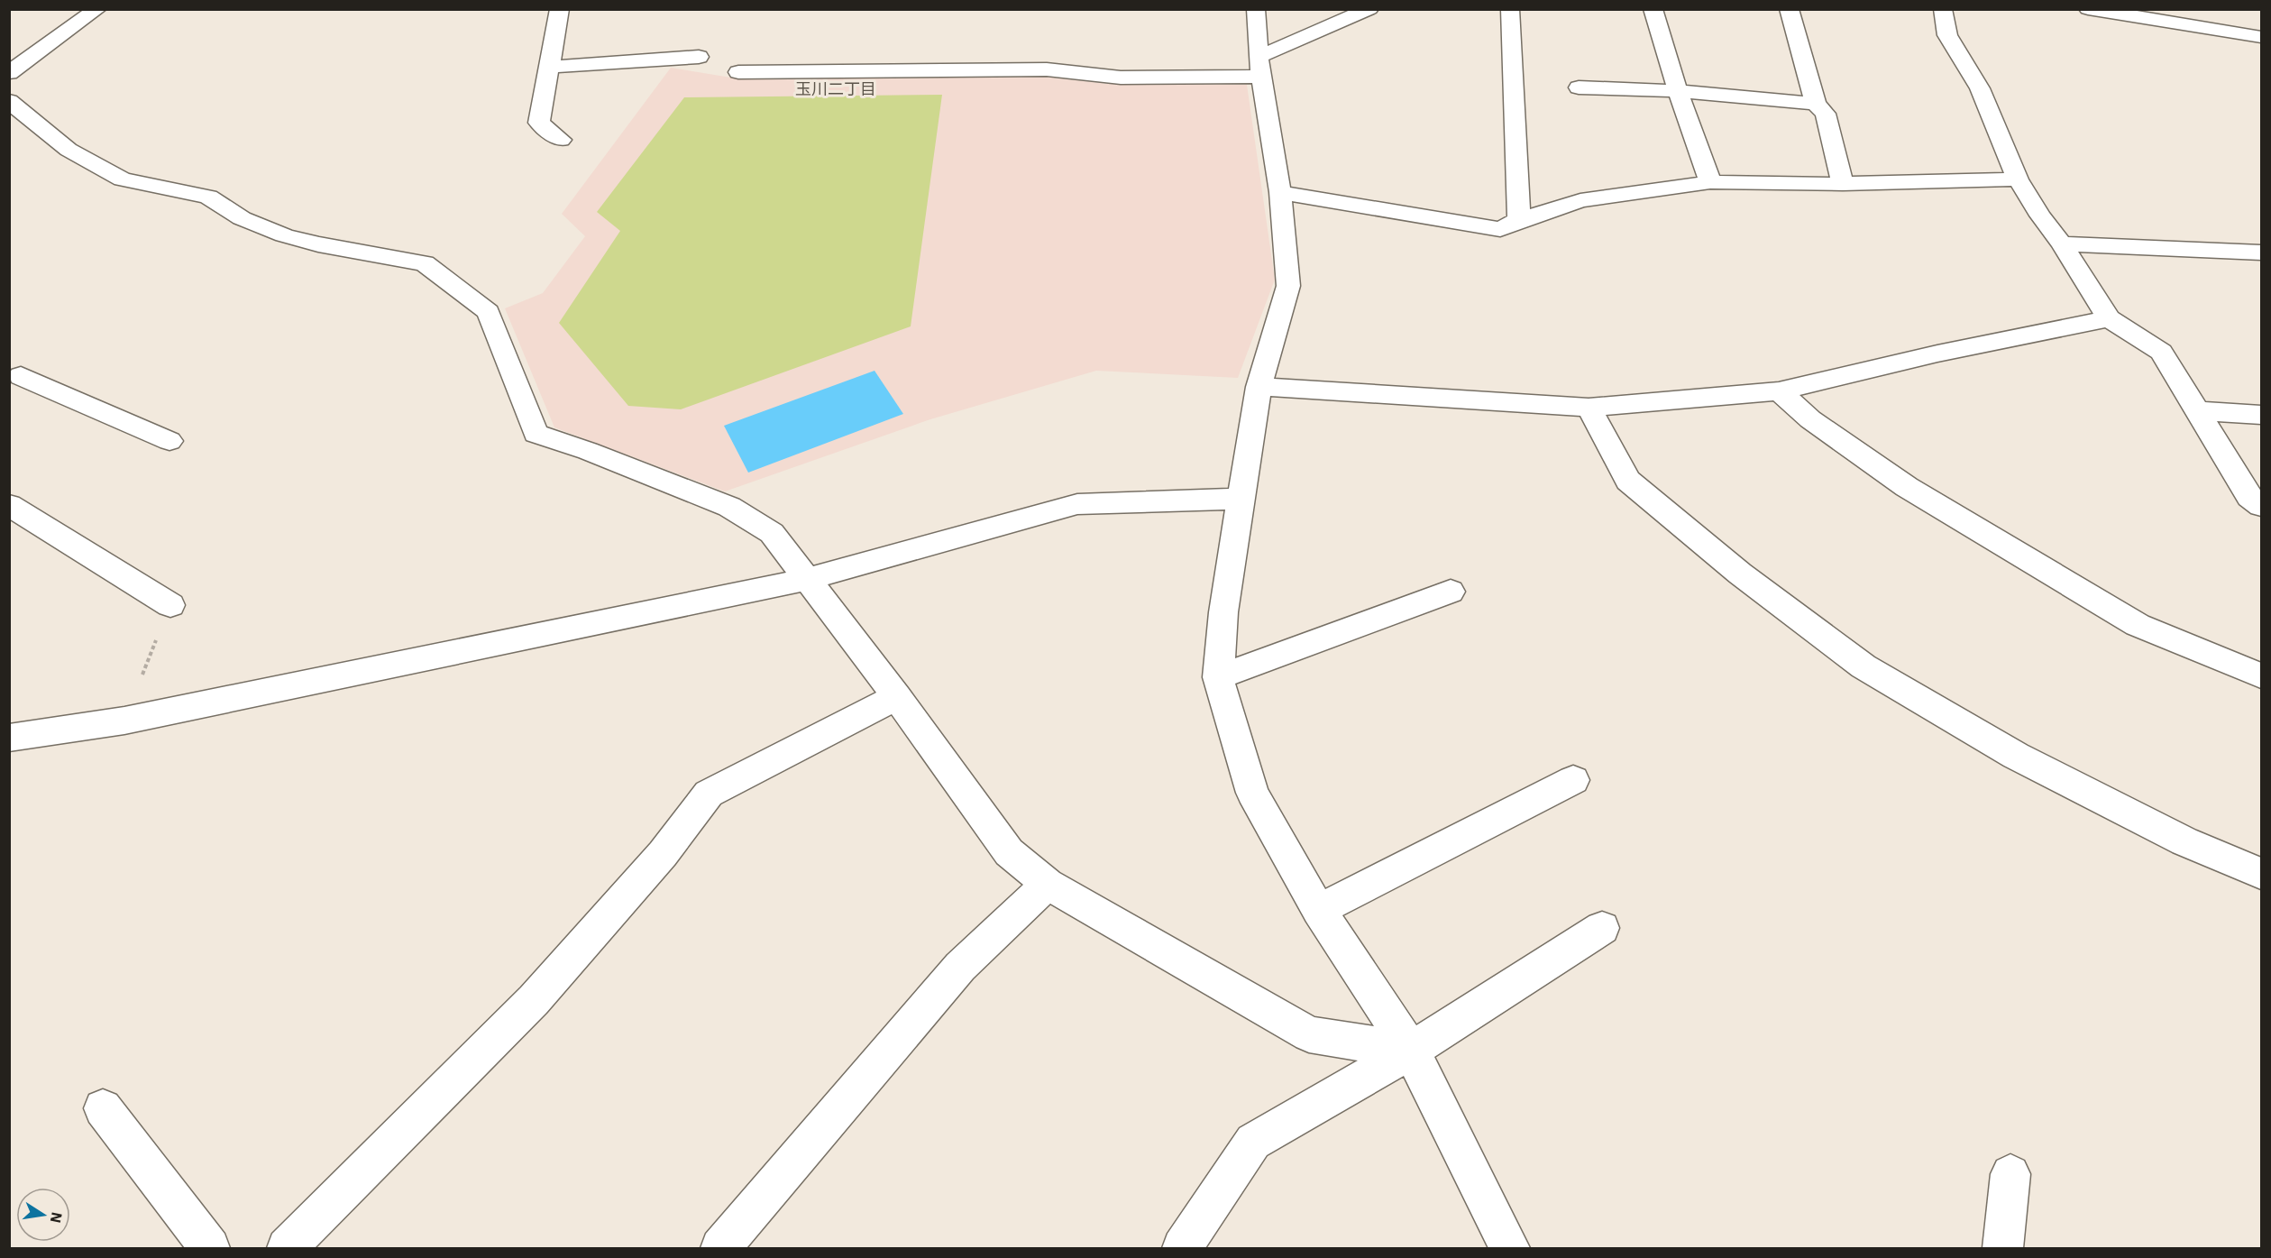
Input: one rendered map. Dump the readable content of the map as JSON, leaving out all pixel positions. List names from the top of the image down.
{
  "districts": ["玉川二丁目"],
  "north": "right"
}
